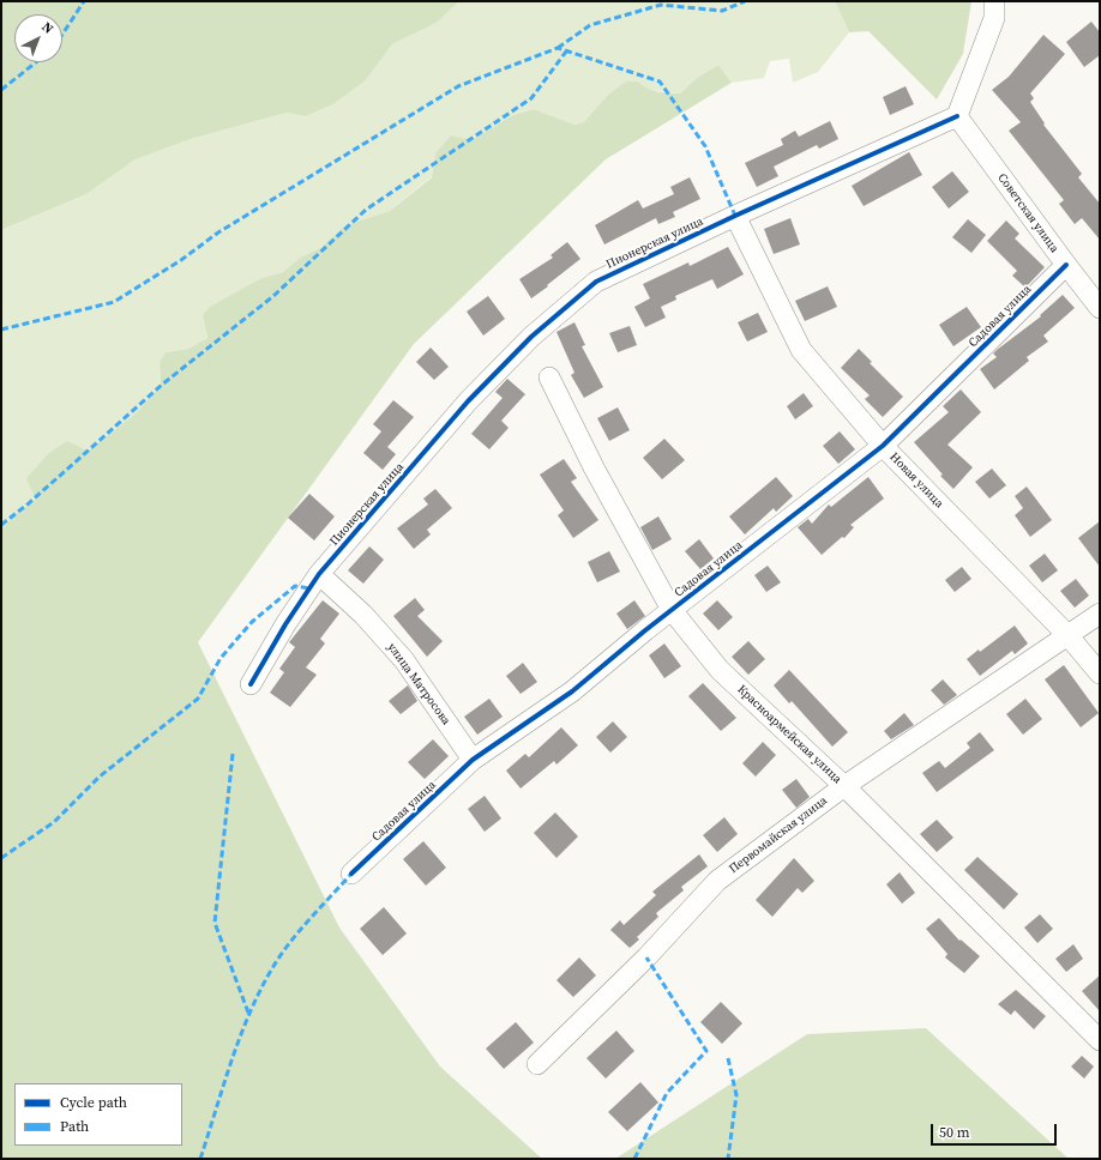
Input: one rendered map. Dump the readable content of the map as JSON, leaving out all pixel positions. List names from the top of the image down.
{
  "streets": {
    "street": [
      "Советская улица",
      "Пионерская улица",
      "Садовая улица",
      "Новая улица",
      "улица Матросова",
      "Красноармейская улица",
      "Первомайская улица"
    ]
  },
  "crossings": [
    ["Советская улица", "Пионерская улица"],
    ["Советская улица", "Садовая улица"],
    ["Пионерская улица", "Новая улица"],
    ["Пионерская улица", "улица Матросова"],
    ["Садовая улица", "Новая улица"],
    ["Садовая улица", "улица Матросова"],
    ["Садовая улица", "Красноармейская улица"],
    ["Новая улица", "Первомайская улица"],
    ["Красноармейская улица", "Первомайская улица"]
  ],
  "legend": ["Cycle path", "Path"],
  "scale_bar": "50 m",
  "north": "top right"
}
